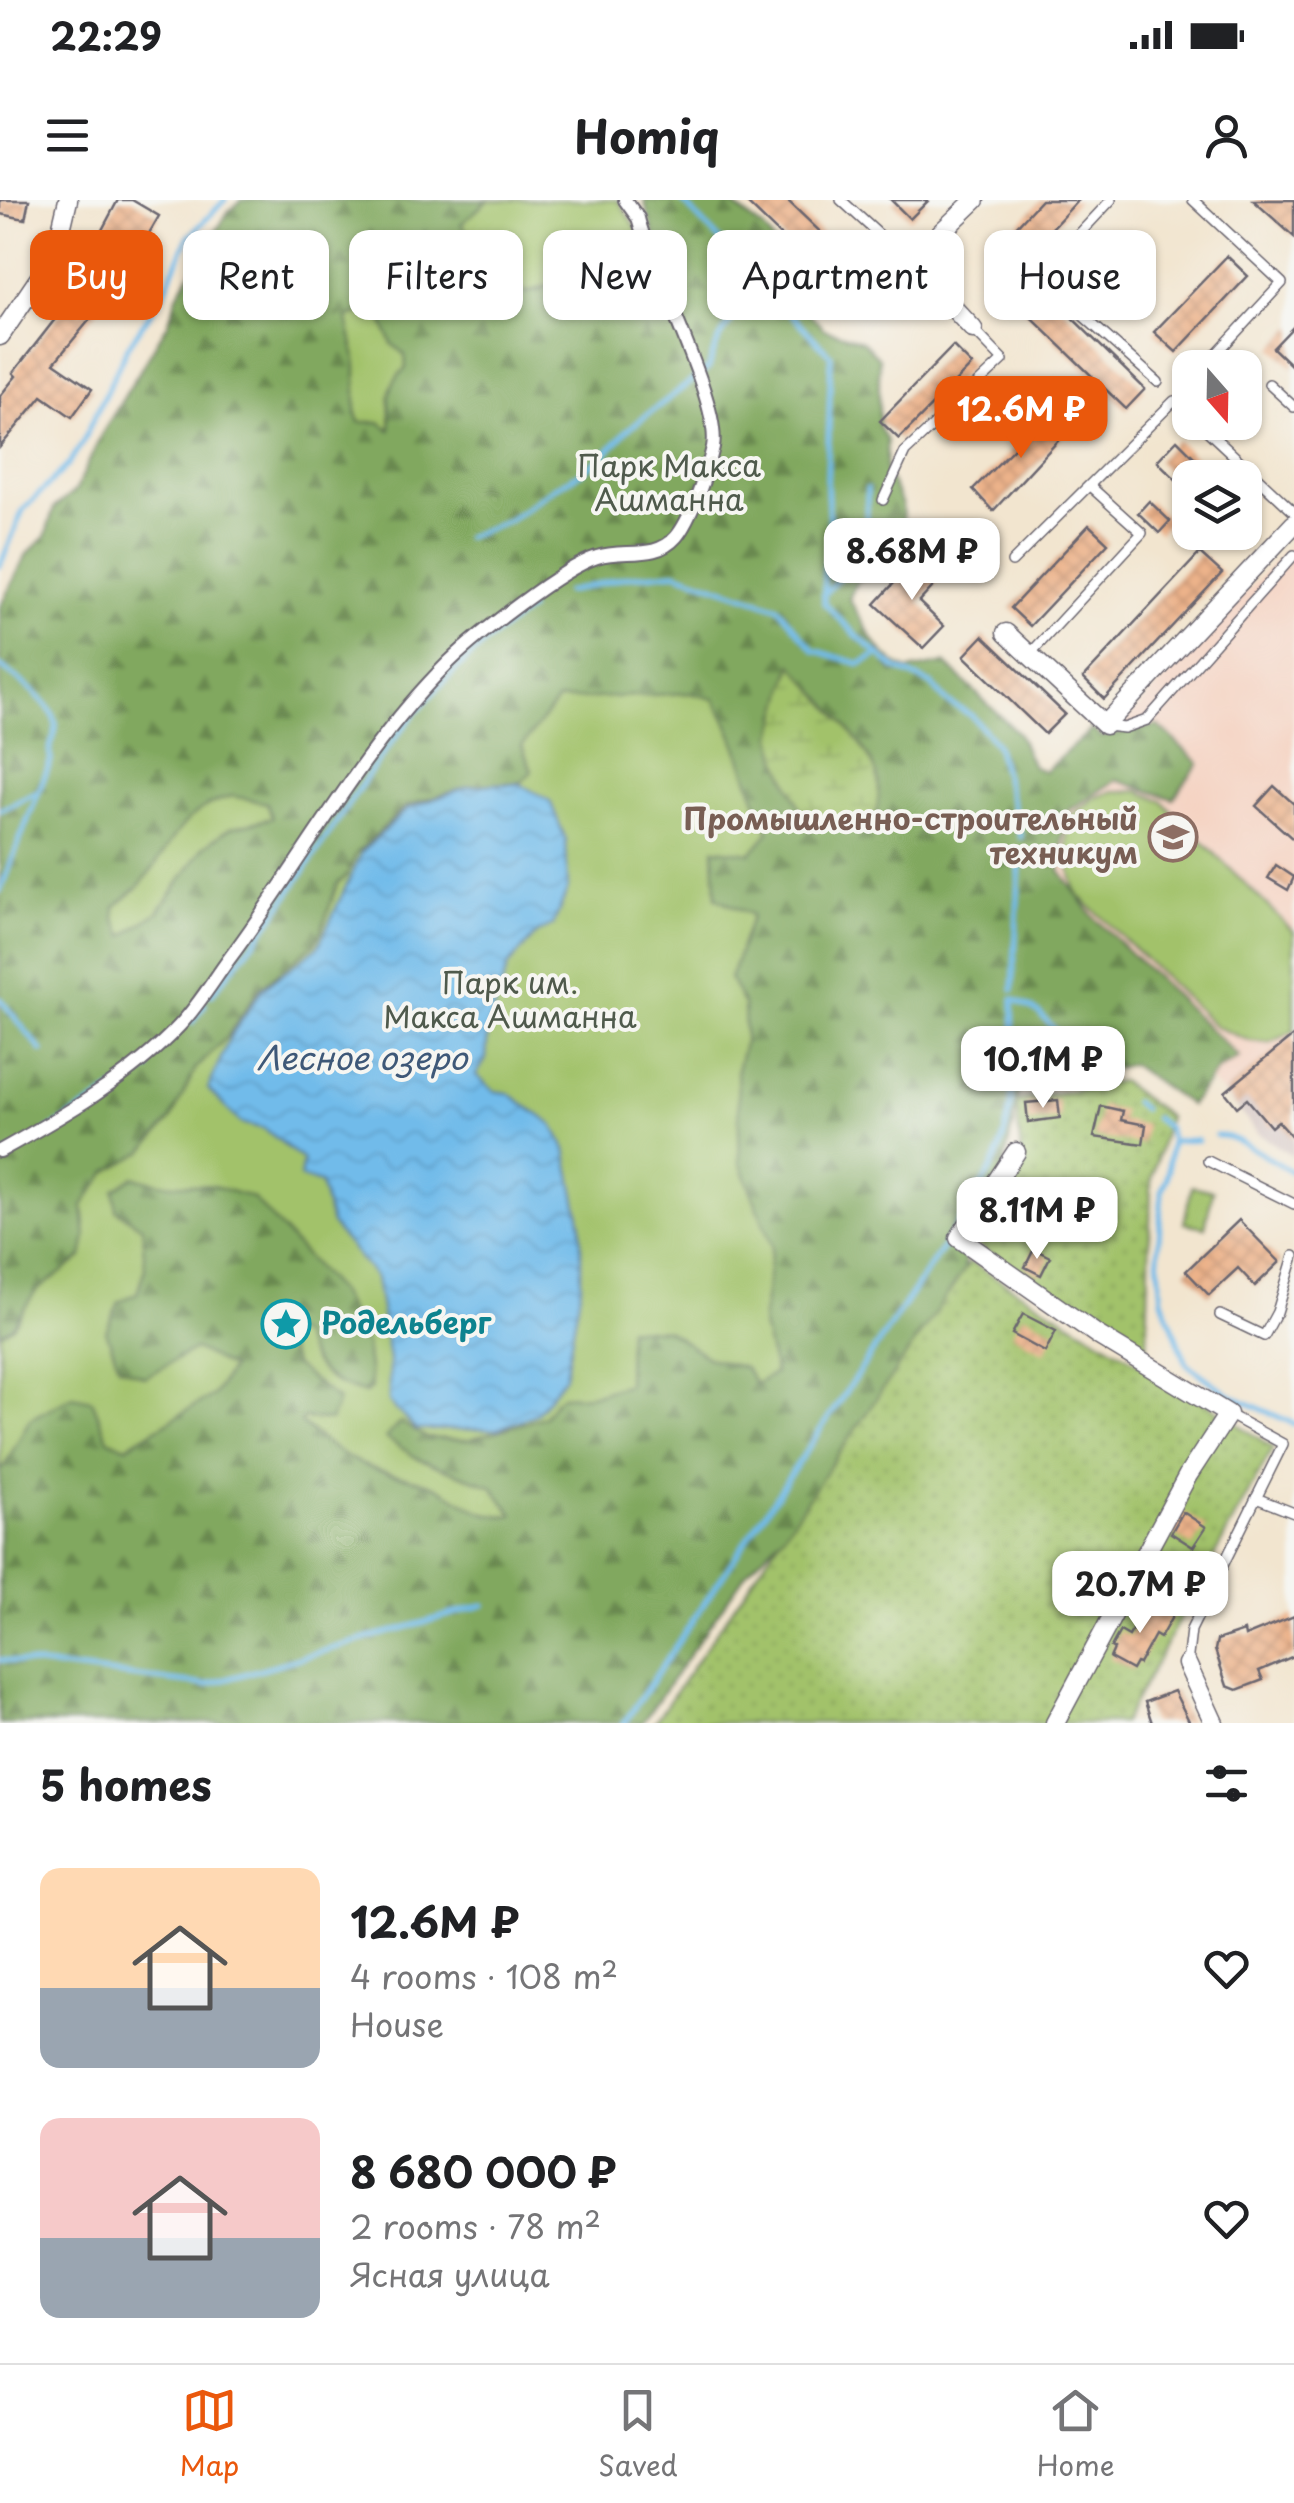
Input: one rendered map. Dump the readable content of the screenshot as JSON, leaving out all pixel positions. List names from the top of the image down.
{
  "water": ["Лесное озеро"],
  "parks": ["Парк Макса Ашманна", "Парк им. Макса Ашманна"],
  "places": {
    "school or university": ["Промышленно-строительный техникум"],
    "place": ["Родельберг"]
  },
  "north": "bottom",
  "page": {
    "status": "22:29",
    "header": "Homiq",
    "chip": [
      "Buy",
      "Rent",
      "Filters",
      "New",
      "Apartment",
      "House"
    ],
    "price": [
      "12.6M ₽",
      "8.68M ₽",
      "10.1M ₽",
      "8.11M ₽",
      "20.7M ₽"
    ],
    "heading": "5 homes",
    "list": [
      {
        "name": "12.6M ₽",
        "note": "4 rooms · 108 m² · House"
      },
      {
        "name": "8 680 000 ₽",
        "note": "2 rooms · 78 m² · Ясная улица"
      }
    ],
    "tabs": ["Map", "Saved", "Home"]
  }
}
